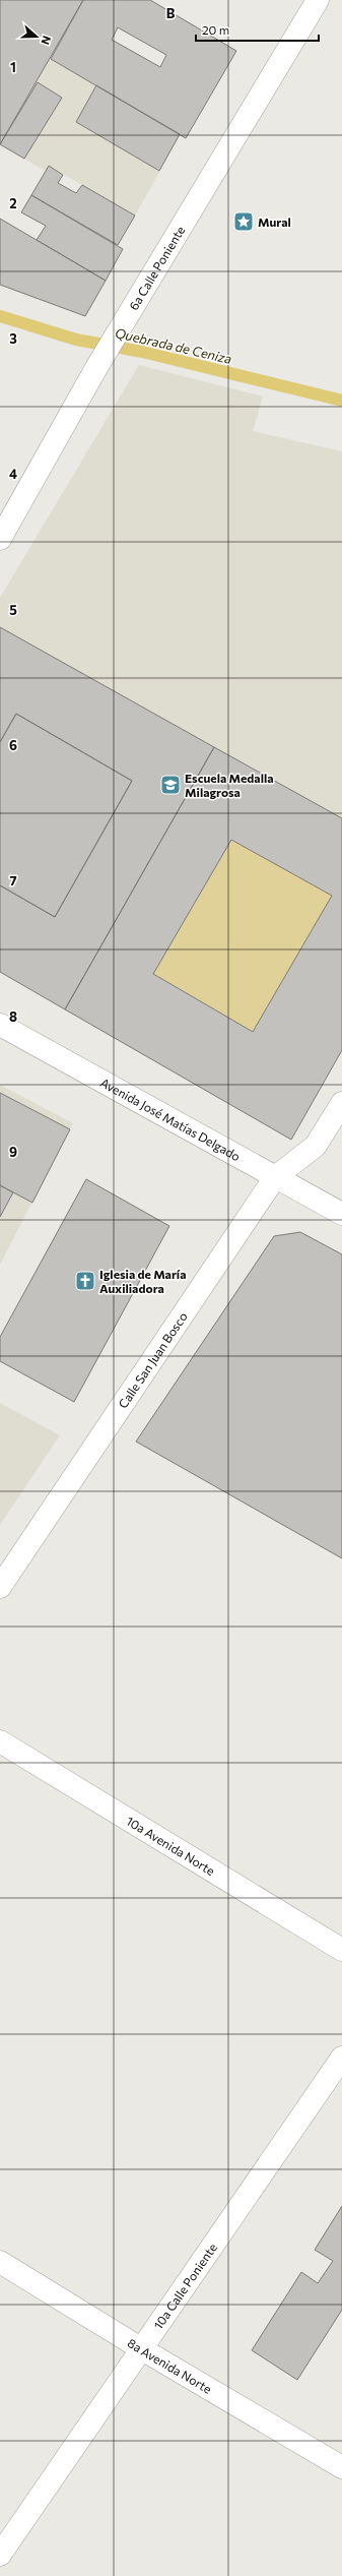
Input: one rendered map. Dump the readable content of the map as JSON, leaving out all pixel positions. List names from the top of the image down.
{
  "streets": {
    "street": [
      "6a Calle Poniente",
      "Avenida José Matías Delgado",
      "Calle San Juan Bosco",
      "10a Avenida Norte",
      "10a Calle Poniente",
      "8a Avenida Norte"
    ]
  },
  "crossings": [
    ["Avenida José Matías Delgado", "Calle San Juan Bosco"],
    ["10a Calle Poniente", "8a Avenida Norte"]
  ],
  "water": ["Quebrada de Ceniza"],
  "places": {
    "place": ["Mural"],
    "school or university": ["Escuela Medalla Milagrosa"],
    "church": ["Iglesia de María Auxiliadora"]
  },
  "scale_bar": "20 m",
  "north": "right",
  "grid": {
    "columns": ["B"],
    "rows": [
      "1",
      "2",
      "3",
      "4",
      "5",
      "6",
      "7",
      "8",
      "9"
    ]
  }
}
